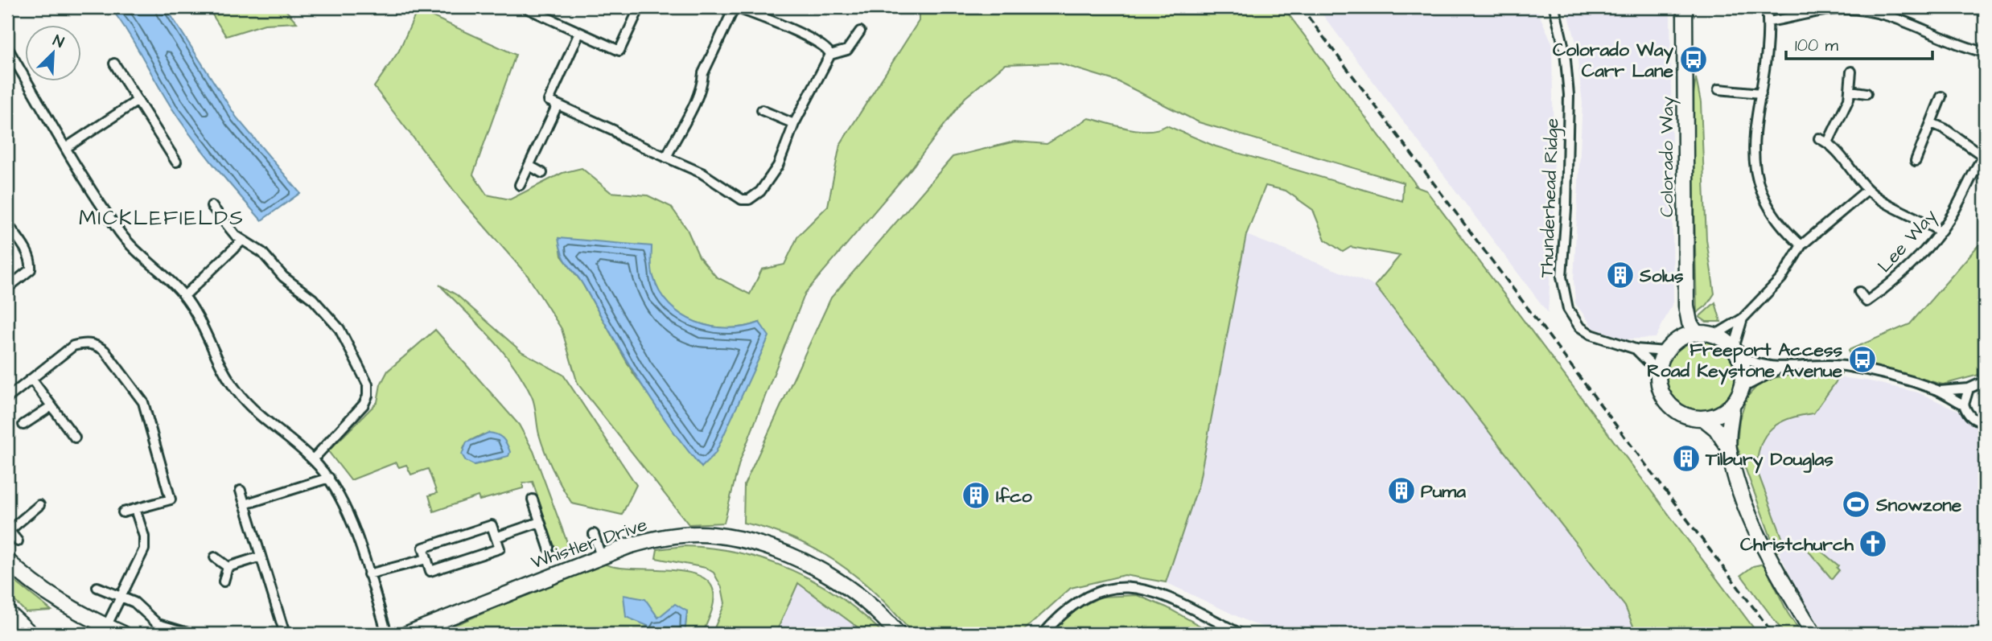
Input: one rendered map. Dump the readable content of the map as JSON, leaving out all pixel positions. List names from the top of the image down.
{
  "streets": {
    "main road": ["Colorado Way", "Whistler Drive"],
    "street": ["Thunderhead Ridge", "Lee Way"]
  },
  "crossings": [
    ["Colorado Way", "Thunderhead Ridge"]
  ],
  "districts": ["MICKLEFIELDS"],
  "places": {
    "bus stop": ["Colorado Way Carr Lane", "Freeport Access Road Keystone Avenue"],
    "building": [
      "Solus",
      "Tilbury Douglas",
      "Puma",
      "Ifco"
    ],
    "sports": ["Snowzone"],
    "church": ["Christchurch"]
  },
  "scale_bar": "100 m",
  "north": "top right"
}
